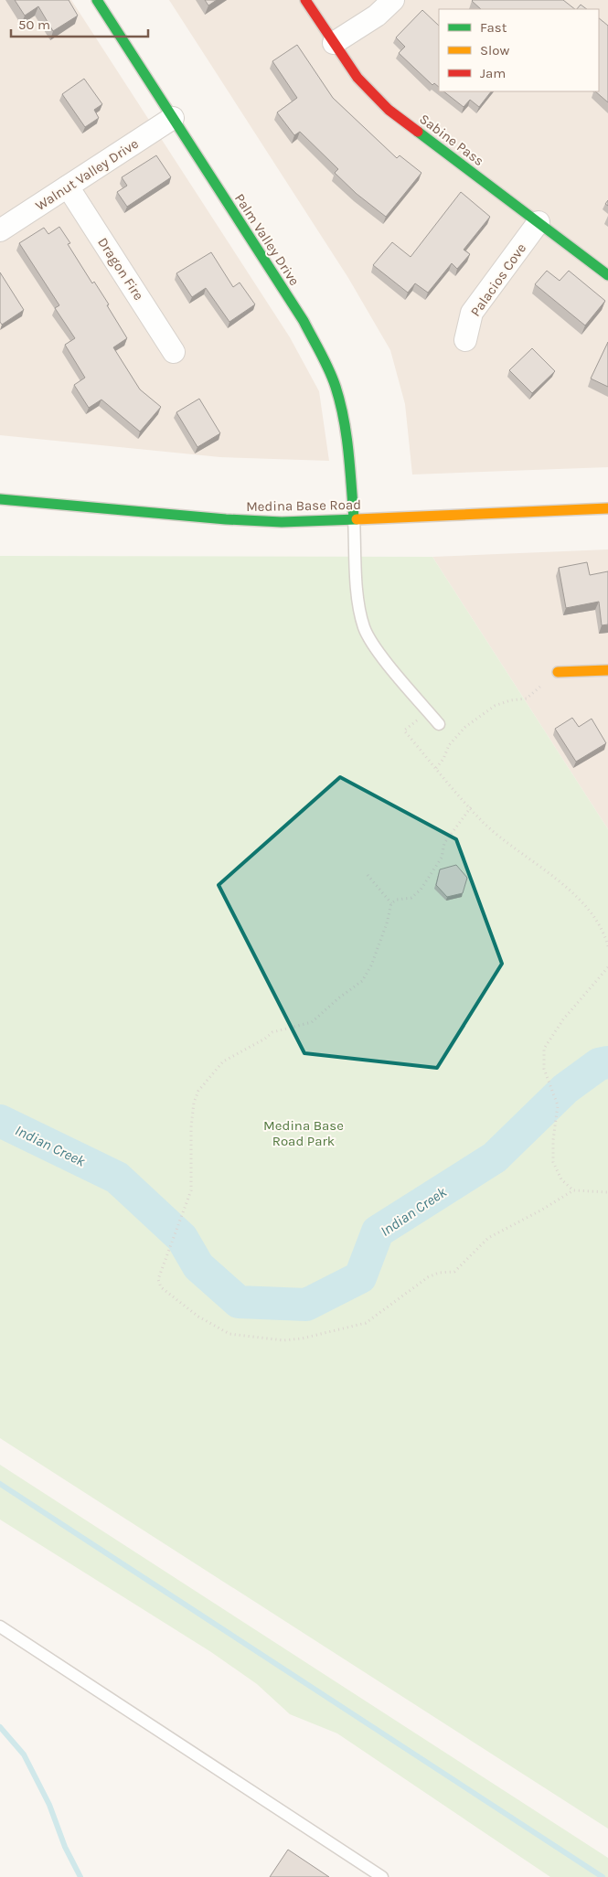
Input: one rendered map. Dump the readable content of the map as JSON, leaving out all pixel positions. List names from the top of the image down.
{
  "streets": {
    "street": [
      "Sabine Pass",
      "Walnut Valley Drive",
      "Palm Valley Drive",
      "Dragon Fire",
      "Palacios Cove",
      "Medina Base Road"
    ]
  },
  "crossings": [
    ["Sabine Pass", "Palacios Cove"],
    ["Walnut Valley Drive", "Palm Valley Drive"],
    ["Walnut Valley Drive", "Dragon Fire"],
    ["Palm Valley Drive", "Medina Base Road"]
  ],
  "water": ["Indian Creek"],
  "parks": ["Medina Base Road Park"],
  "legend": ["Fast", "Slow", "Jam"],
  "scale_bar": "50 m"
}
